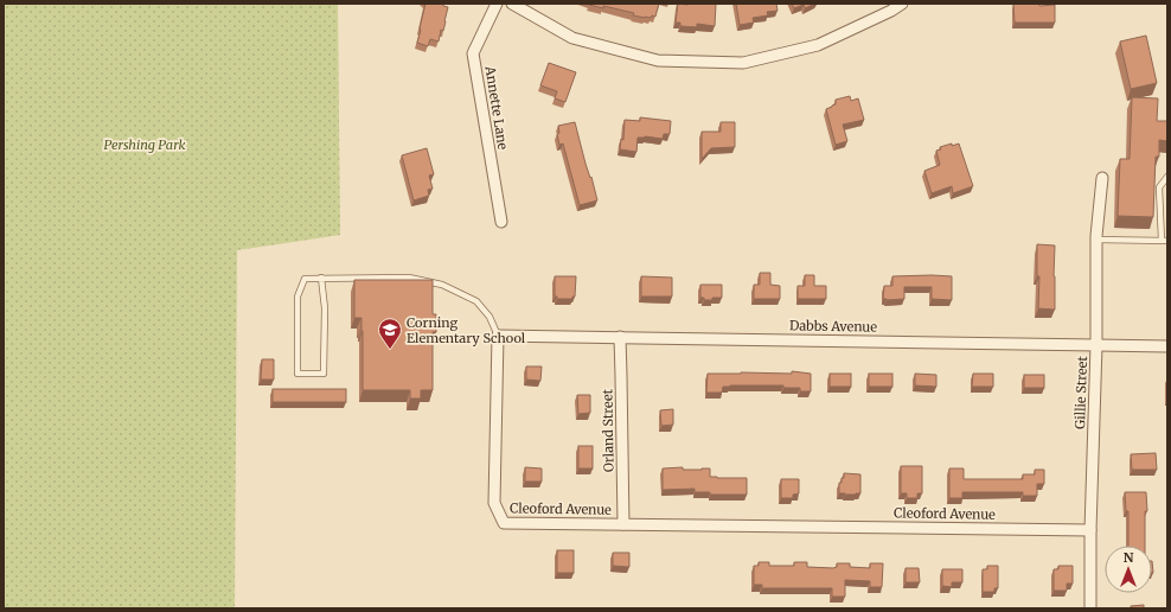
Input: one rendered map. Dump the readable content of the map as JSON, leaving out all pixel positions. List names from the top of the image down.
{
  "streets": {
    "street": [
      "Annette Lane",
      "Dabbs Avenue",
      "Gillie Street",
      "Orland Street",
      "Cleoford Avenue"
    ]
  },
  "crossings": [
    ["Dabbs Avenue", "Gillie Street"],
    ["Dabbs Avenue", "Orland Street"],
    ["Dabbs Avenue", "Cleoford Avenue"],
    ["Gillie Street", "Cleoford Avenue"],
    ["Orland Street", "Cleoford Avenue"]
  ],
  "parks": ["Pershing Park"],
  "places": {
    "school or university": ["Corning Elementary School"]
  },
  "north": "top"
}
